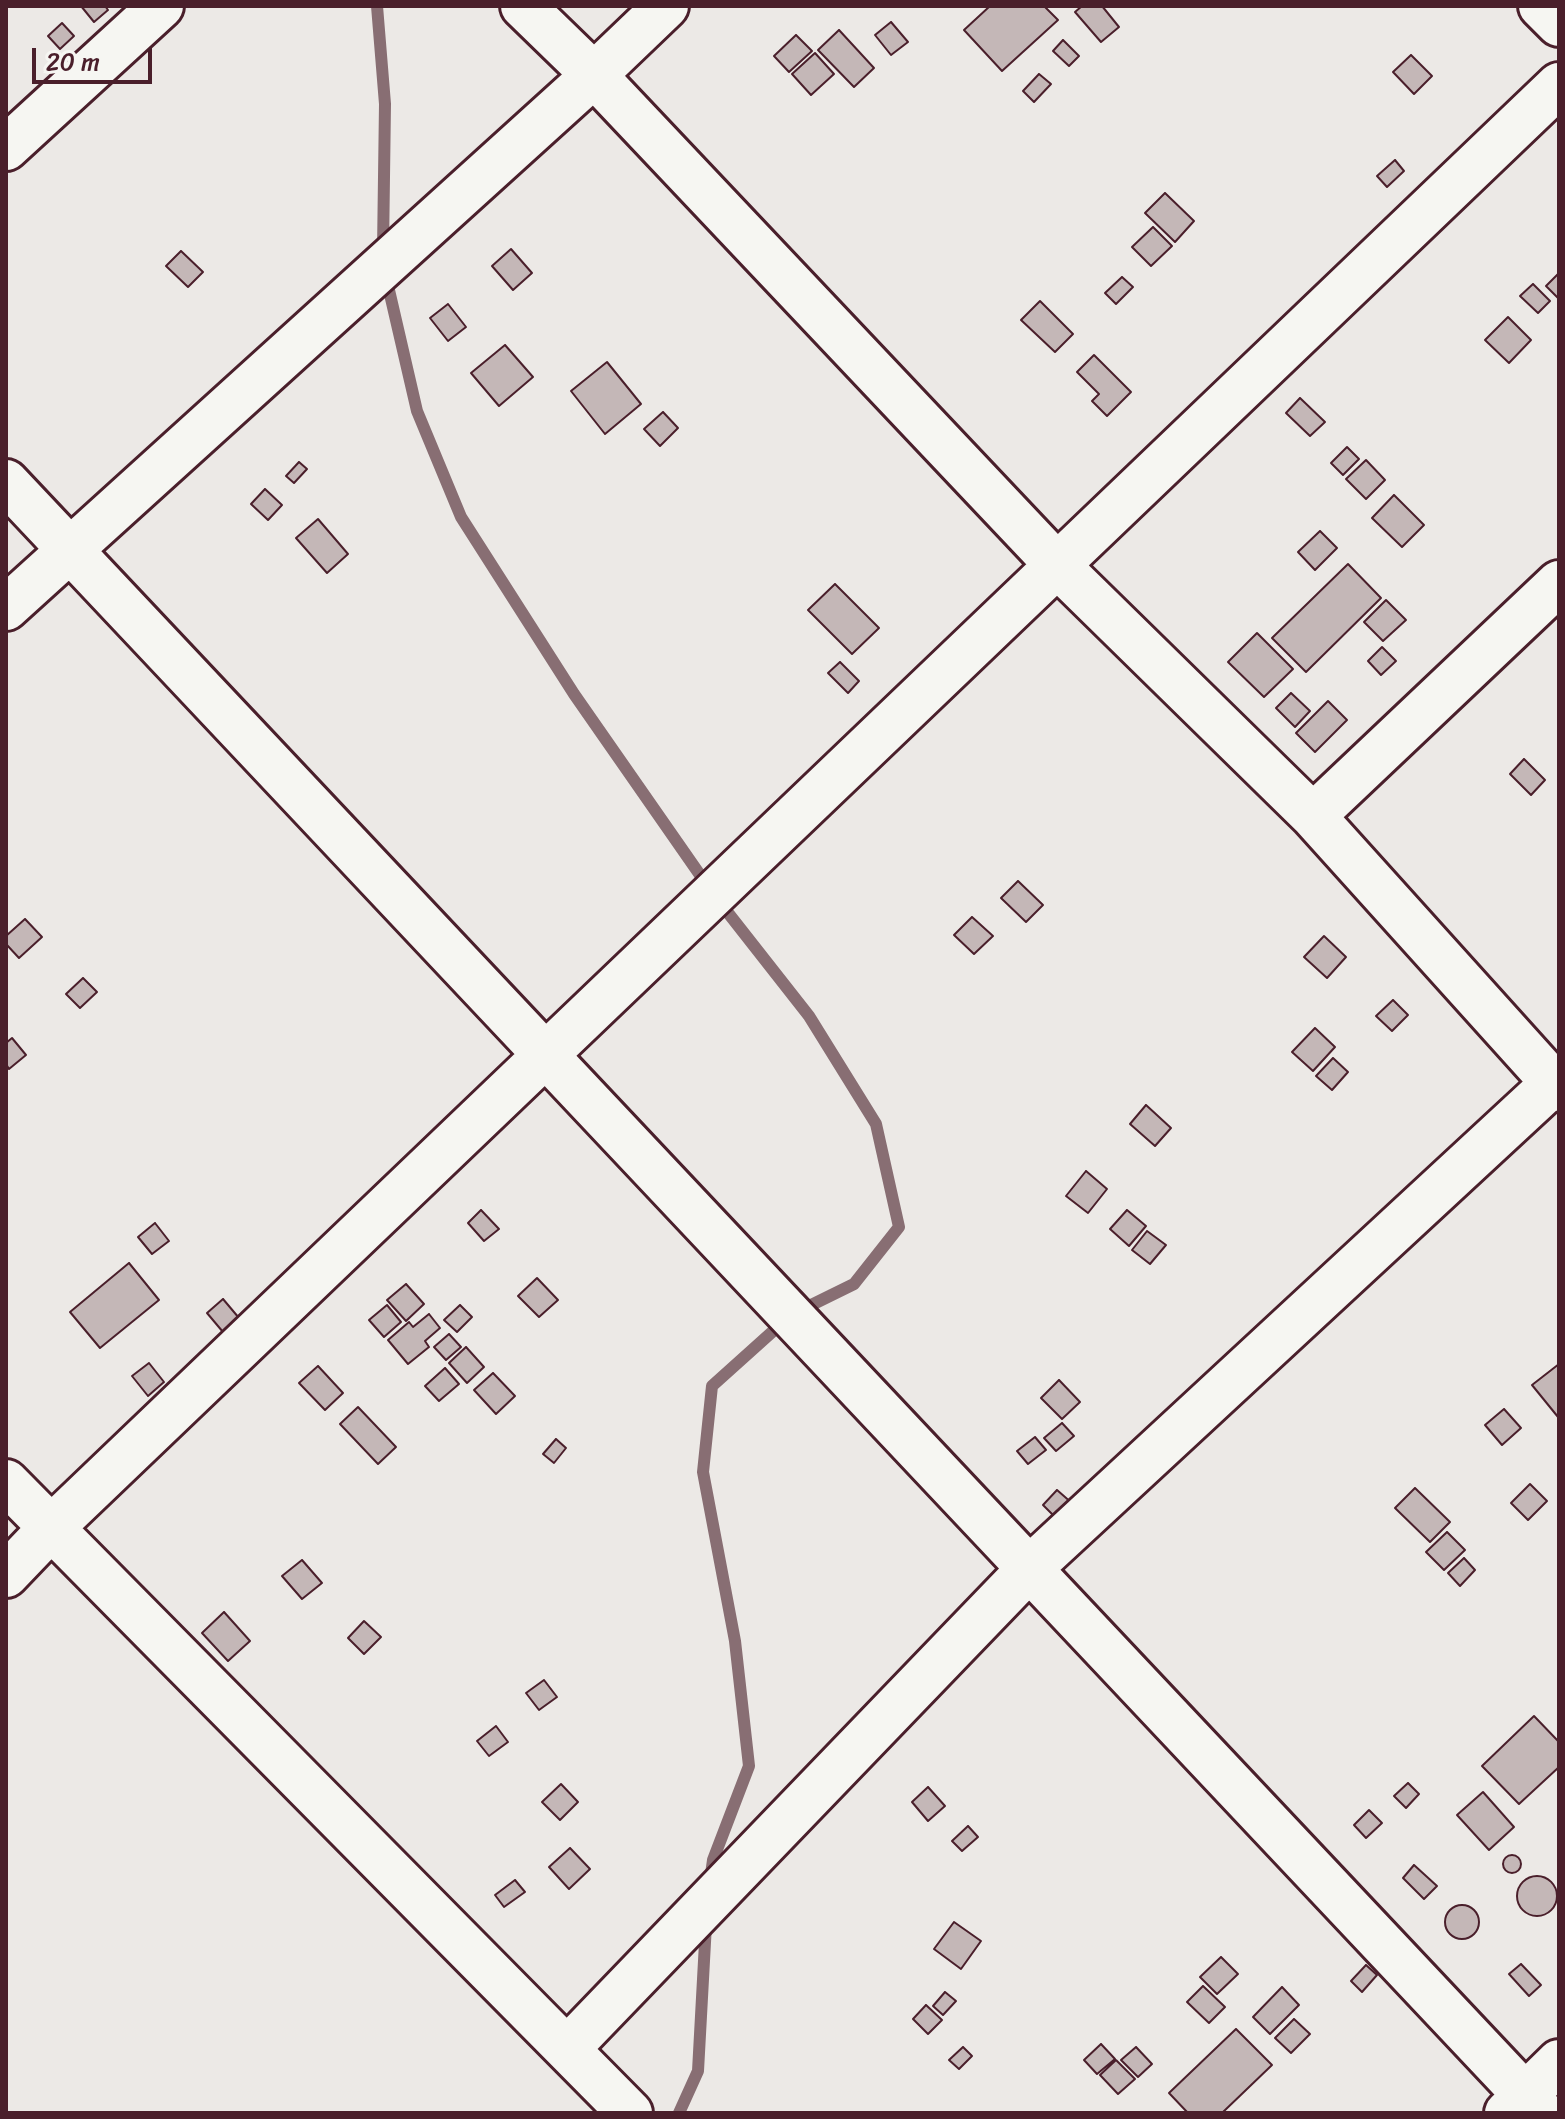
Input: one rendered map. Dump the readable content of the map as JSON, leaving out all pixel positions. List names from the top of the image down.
{
  "scale_bar": "20 m"
}
